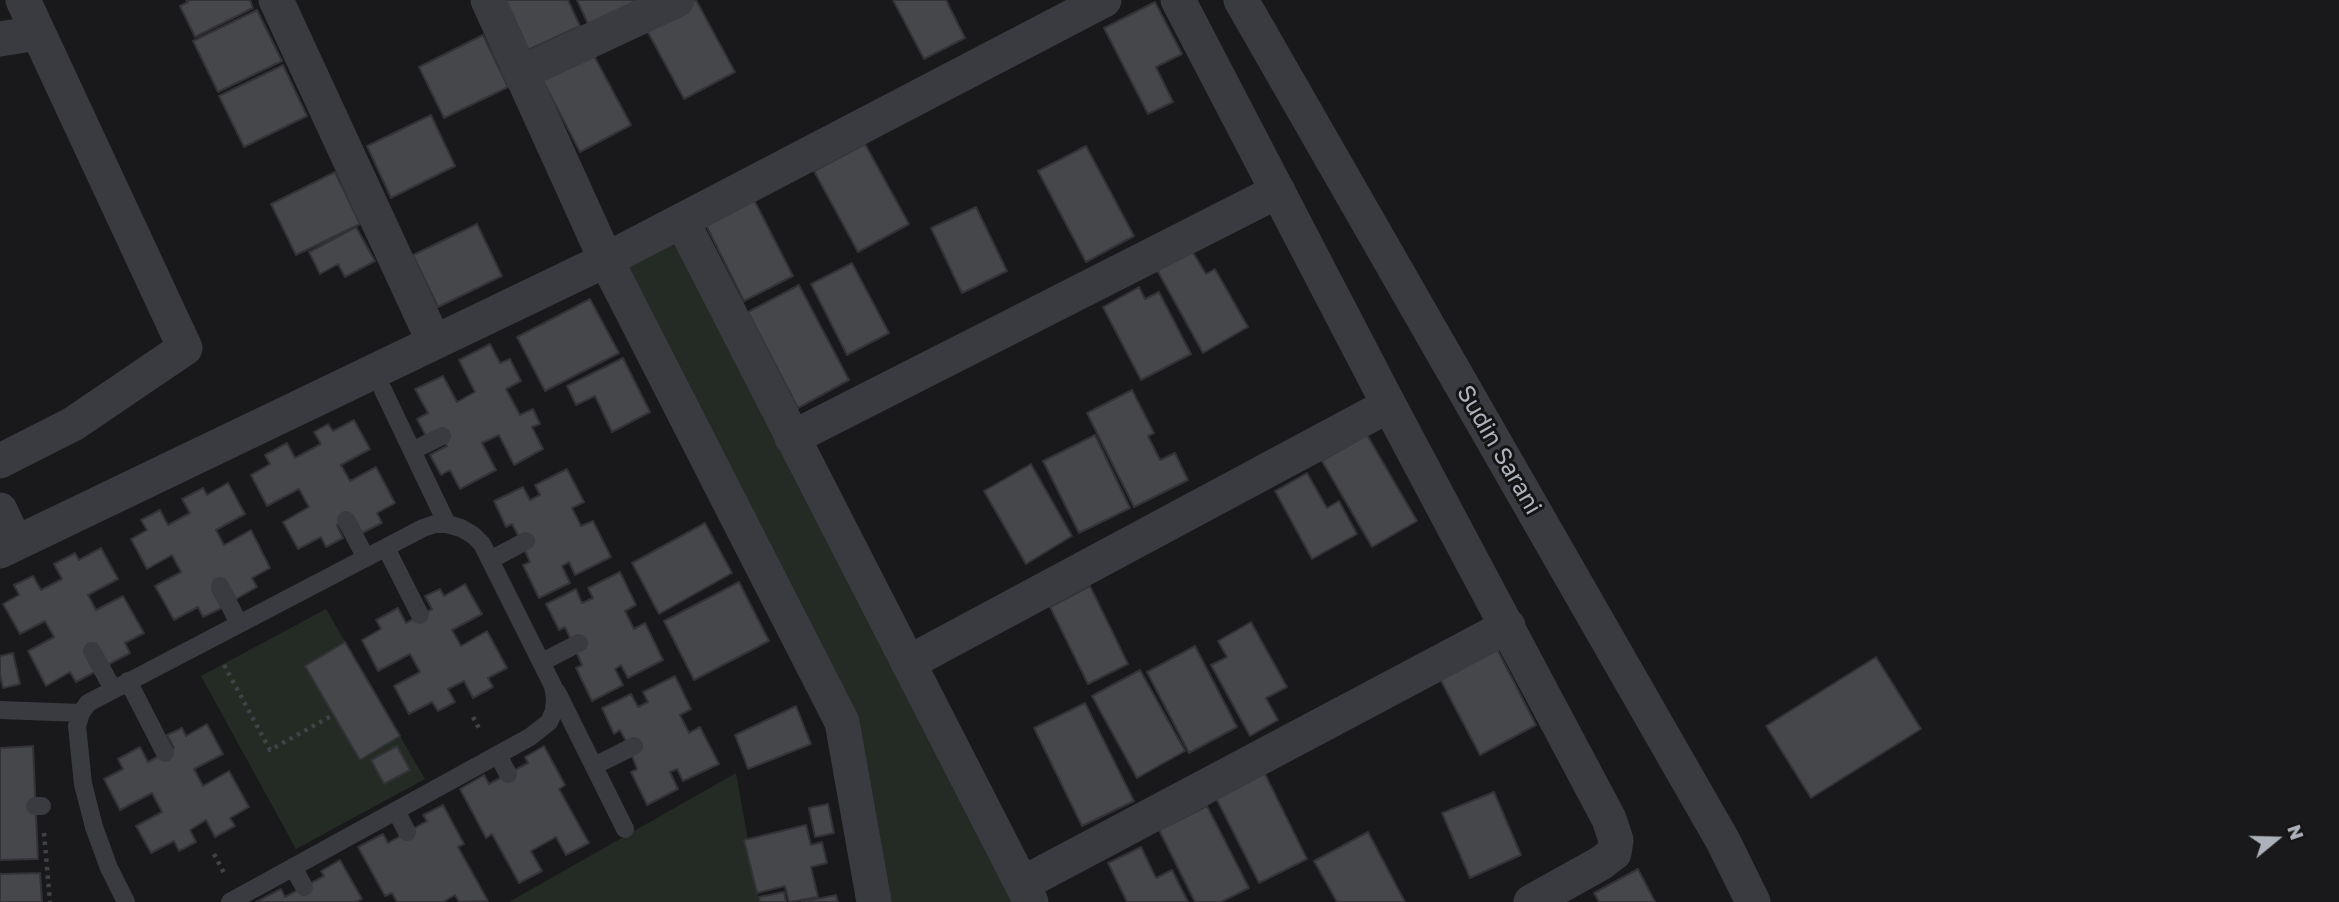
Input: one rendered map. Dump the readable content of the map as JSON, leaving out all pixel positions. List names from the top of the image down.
{
  "streets": {
    "street": ["Sudin Sarani"]
  },
  "north": "right"
}
